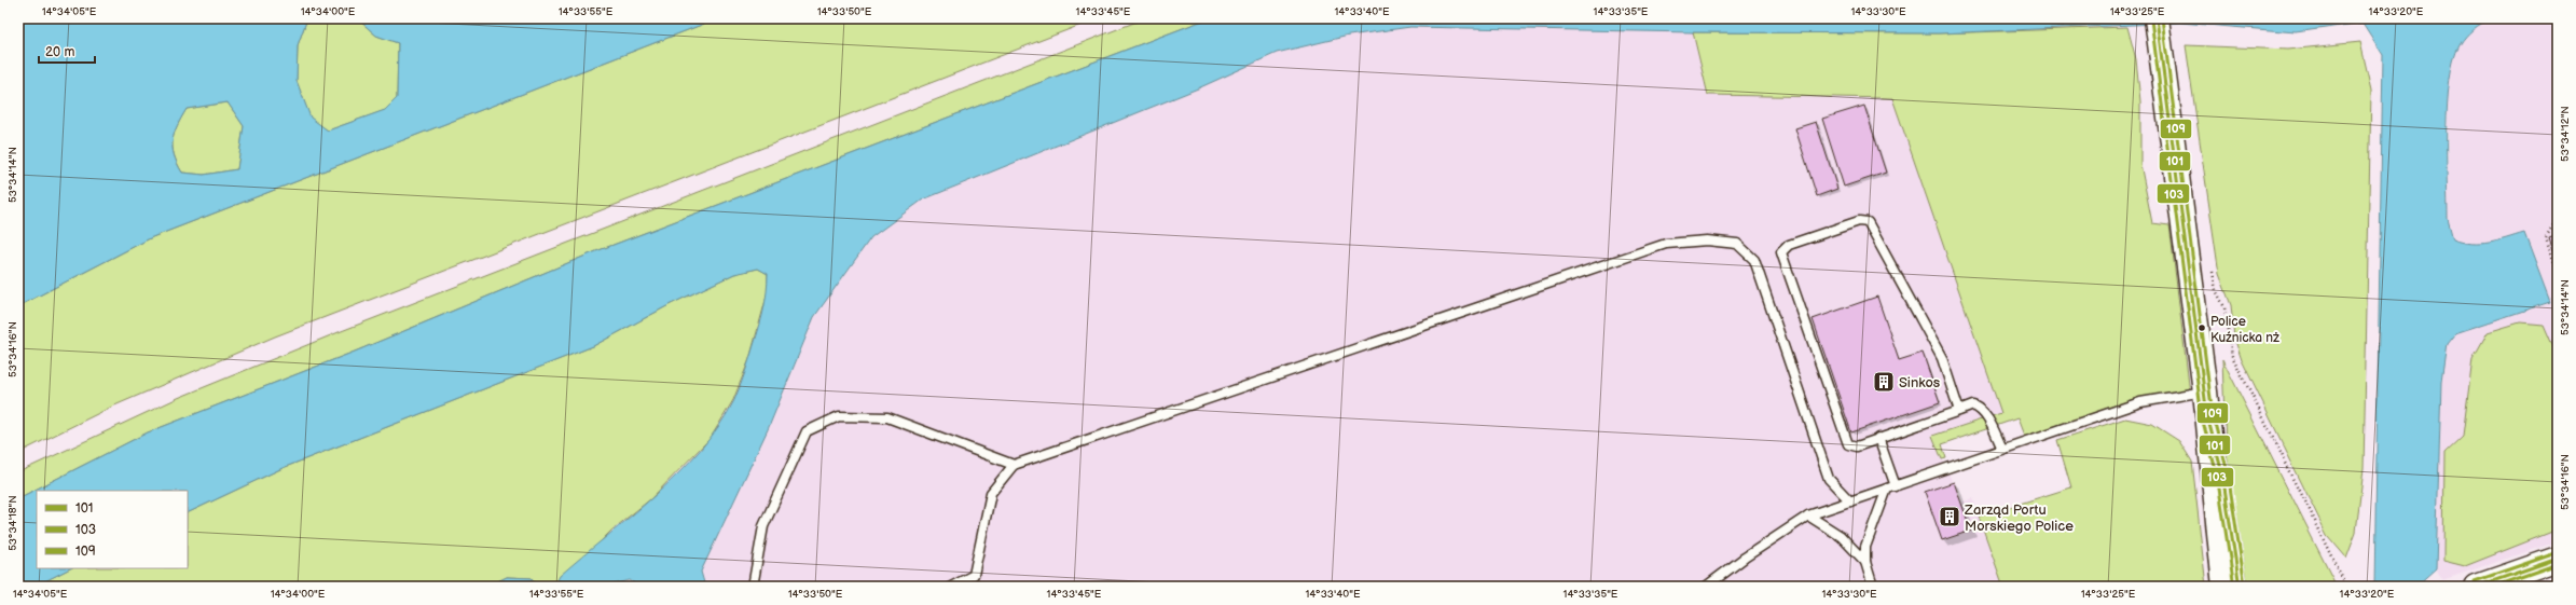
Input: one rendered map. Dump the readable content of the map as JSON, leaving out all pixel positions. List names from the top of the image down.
{
  "places": {
    "other": ["Police Kuźnicka nż"],
    "building": ["Sinkos", "Zarząd Portu Morskiego Police"]
  },
  "lines": ["transit line 101", "transit line 109", "transit line 103"],
  "legend": ["101", "103", "109"],
  "scale_bar": "20 m",
  "coordinates": [
    "14°34'05\"E",
    "14°34'00\"E",
    "14°33'55\"E",
    "14°33'50\"E",
    "14°33'45\"E",
    "14°33'40\"E",
    "14°33'35\"E",
    "14°33'30\"E",
    "14°33'25\"E",
    "14°33'20\"E",
    "53°34'12\"N",
    "53°34'14\"N",
    "53°34'16\"N",
    "53°34'18\"N"
  ]
}
